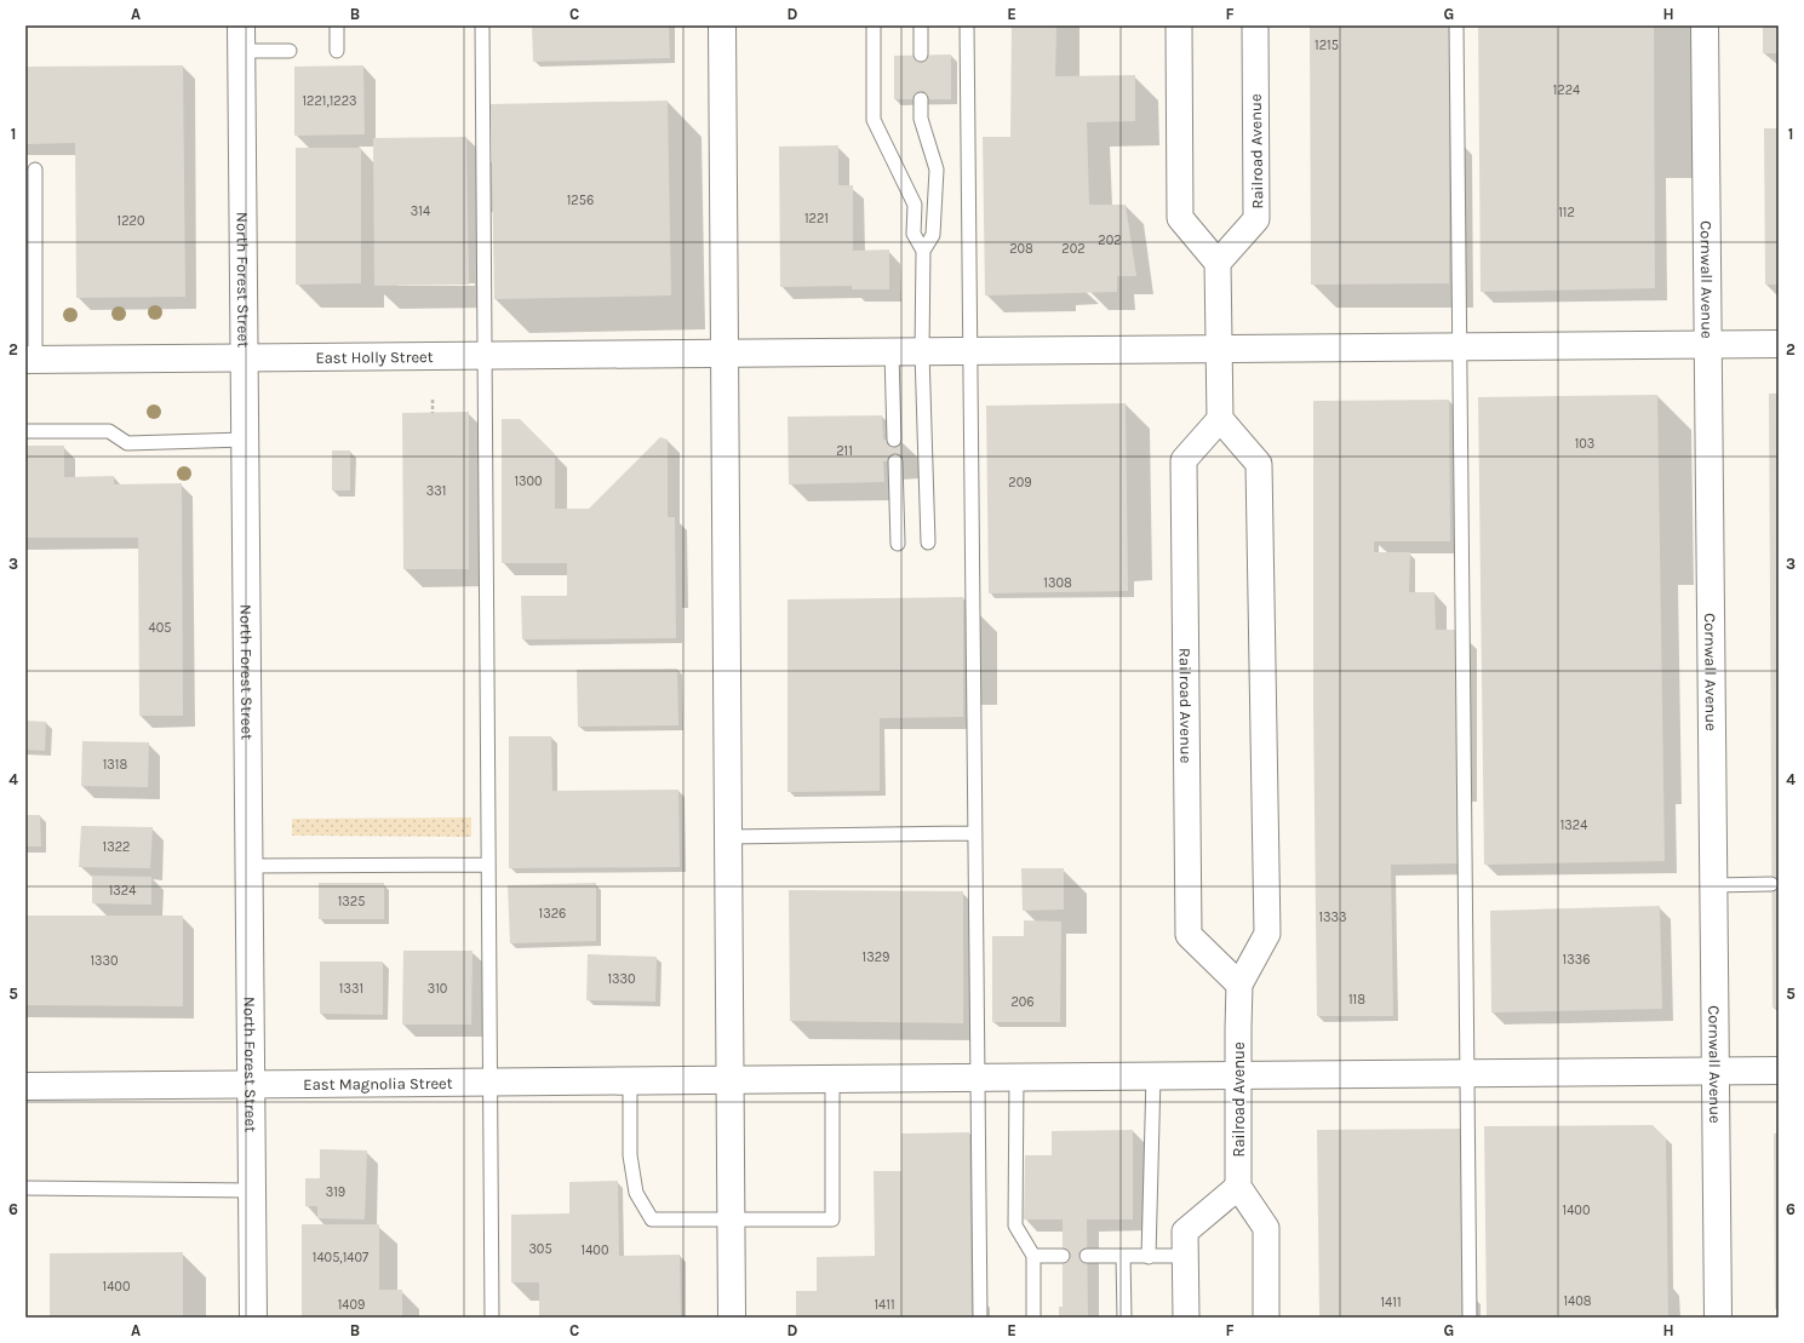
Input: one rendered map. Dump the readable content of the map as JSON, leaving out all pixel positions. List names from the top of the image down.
{
  "streets": {
    "main road": [
      "North Forest Street",
      "Cornwall Avenue",
      "East Holly Street",
      "East Magnolia Street"
    ],
    "street": ["Railroad Avenue"]
  },
  "crossings": [
    ["Railroad Avenue", "East Magnolia Street"],
    ["North Forest Street", "East Holly Street"],
    ["North Forest Street", "East Magnolia Street"],
    ["Cornwall Avenue", "East Holly Street"],
    ["Cornwall Avenue", "East Magnolia Street"]
  ],
  "house_numbers": [
    "1215",
    "1224",
    "1221,1223",
    "1256",
    "314",
    "112",
    "1221",
    "1220",
    "202",
    "208",
    "202",
    "103",
    "211",
    "1300",
    "209",
    "331",
    "1308",
    "405",
    "1318",
    "1324",
    "1322",
    "1324",
    "1325",
    "1326",
    "1333",
    "1329",
    "1336",
    "1330",
    "1330",
    "1331",
    "310",
    "118",
    "206",
    "319",
    "1400",
    "305",
    "1400",
    "1405,1407",
    "1400",
    "1408",
    "1411",
    "1409",
    "1411"
  ],
  "grid": {
    "columns": [
      "A",
      "B",
      "C",
      "D",
      "E",
      "F",
      "G",
      "H"
    ],
    "rows": [
      "1",
      "2",
      "3",
      "4",
      "5",
      "6"
    ]
  }
}
